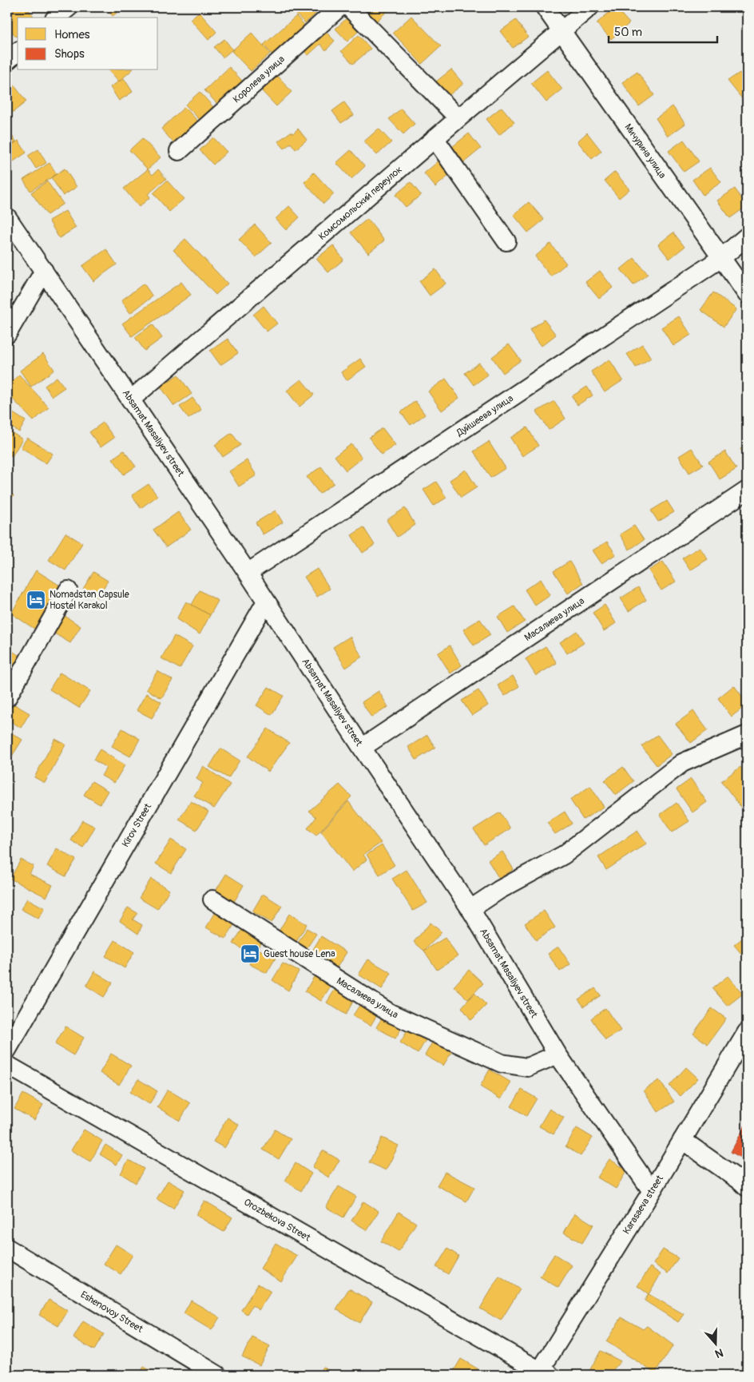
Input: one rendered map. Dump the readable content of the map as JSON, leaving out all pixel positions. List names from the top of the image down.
{
  "streets": {
    "street": [
      "Королева улица",
      "Мичурина улица",
      "Комсомольский переулок",
      "Дуйшеева улица",
      "Absamat Masaliyev street",
      "Масалиева улица",
      "Kirov Street",
      "Karasaeva street",
      "Orozbekova Street",
      "Eshenovoy Street"
    ]
  },
  "crossings": [
    ["Мичурина улица", "Комсомольский переулок"],
    ["Мичурина улица", "Дуйшеева улица"],
    ["Комсомольский переулок", "Absamat Masaliyev street"],
    ["Дуйшеева улица", "Absamat Masaliyev street"],
    ["Absamat Masaliyev street", "Масалиева улица"],
    ["Absamat Masaliyev street", "Kirov Street"],
    ["Absamat Masaliyev street", "Karasaeva street"],
    ["Karasaeva street", "Orozbekova Street"]
  ],
  "places": {
    "hotel": ["Nomadstan Capsule Hostel Karakol", "Guest house Lena"]
  },
  "legend": ["Homes", "Shops"],
  "scale_bar": "50 m",
  "north": "bottom"
}
